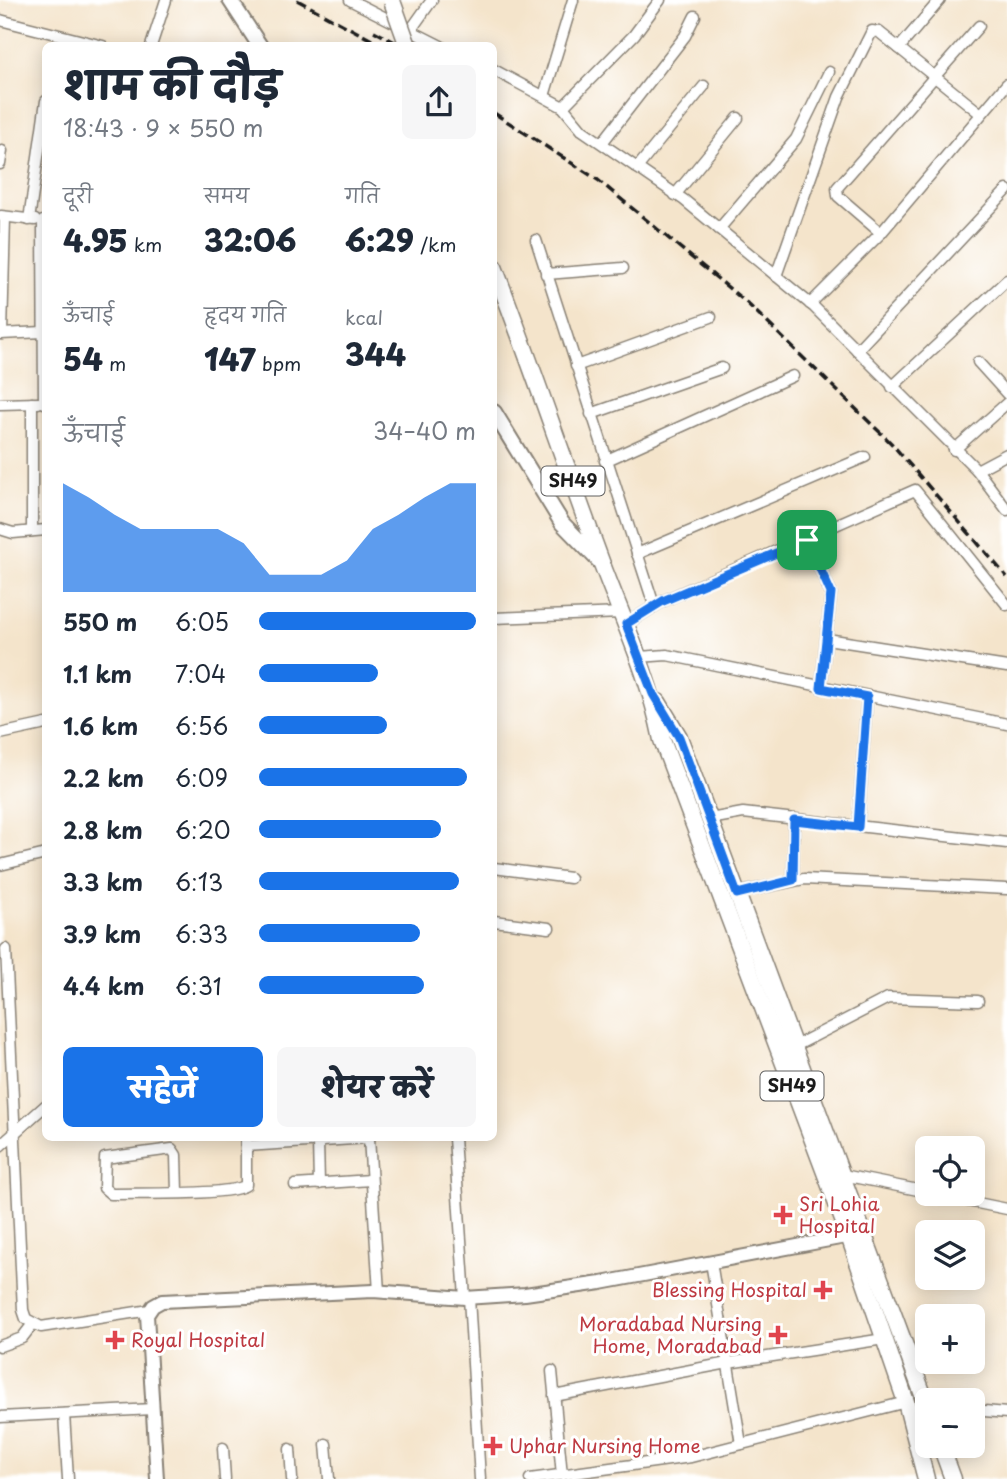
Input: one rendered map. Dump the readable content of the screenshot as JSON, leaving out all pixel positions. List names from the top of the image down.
{
  "streets": {
    "main road": ["SH49"]
  },
  "places": {
    "health": [
      "Sri Lohia Hospital",
      "Blessing Hospital",
      "Moradabad Nursing Home, Moradabad",
      "Royal Hospital",
      "Uphar Nursing Home"
    ]
  },
  "page": {
    "heading": ["शाम की दौड़", "18:43 · 9 × 550 m"],
    "stats": [
      ["दूरी", "4.95 km"],
      ["समय", "32:06"],
      ["गति", "6:29 /km"],
      ["ऊँचाई", "54 m"],
      ["हृदय गति", "147 bpm"],
      ["kcal", "344"]
    ],
    "chart": ["ऊँचाई", "34–40 m"],
    "list": [
      {
        "name": "550 m",
        "note": "6:05"
      },
      {
        "name": "1.1 km",
        "note": "7:04"
      },
      {
        "name": "1.6 km",
        "note": "6:56"
      },
      {
        "name": "2.2 km",
        "note": "6:09"
      },
      {
        "name": "2.8 km",
        "note": "6:20"
      },
      {
        "name": "3.3 km",
        "note": "6:13"
      },
      {
        "name": "3.9 km",
        "note": "6:33"
      },
      {
        "name": "4.4 km",
        "note": "6:31"
      }
    ],
    "buttons": ["सहेजें", "शेयर करें"],
    "map_buttons": ["+", "−"]
  }
}
